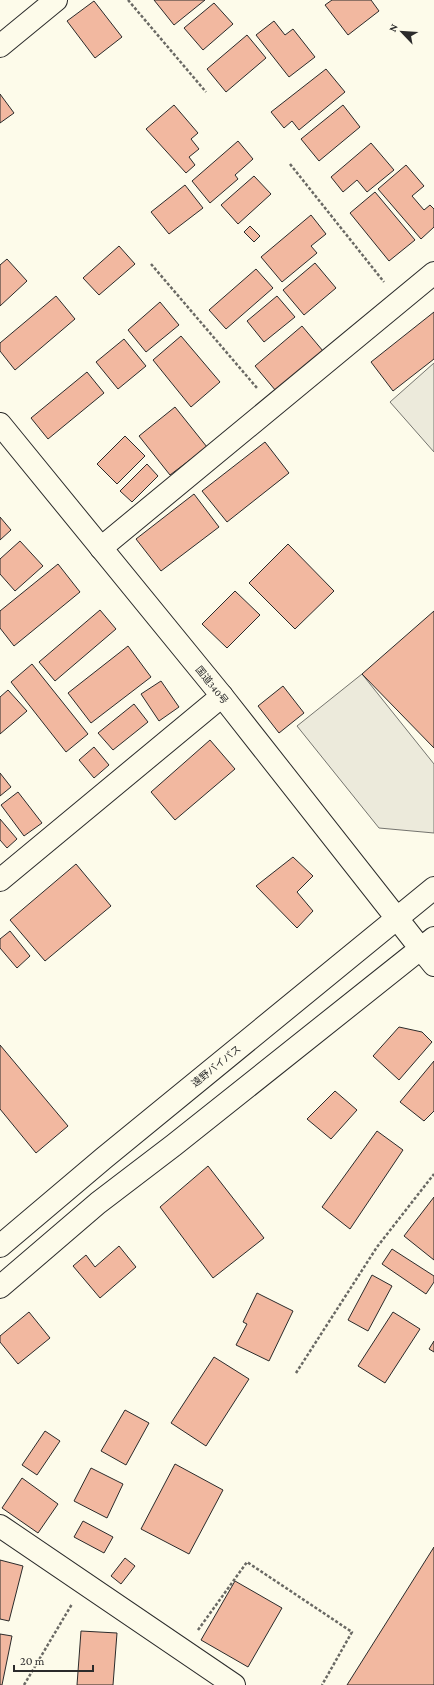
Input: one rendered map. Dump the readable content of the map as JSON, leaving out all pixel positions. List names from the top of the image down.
{
  "streets": {
    "main road": ["国道340号", "遠野バイパス"]
  },
  "crossings": [
    ["国道340号", "遠野バイパス"]
  ],
  "scale_bar": "20 m",
  "north": "top left"
}
